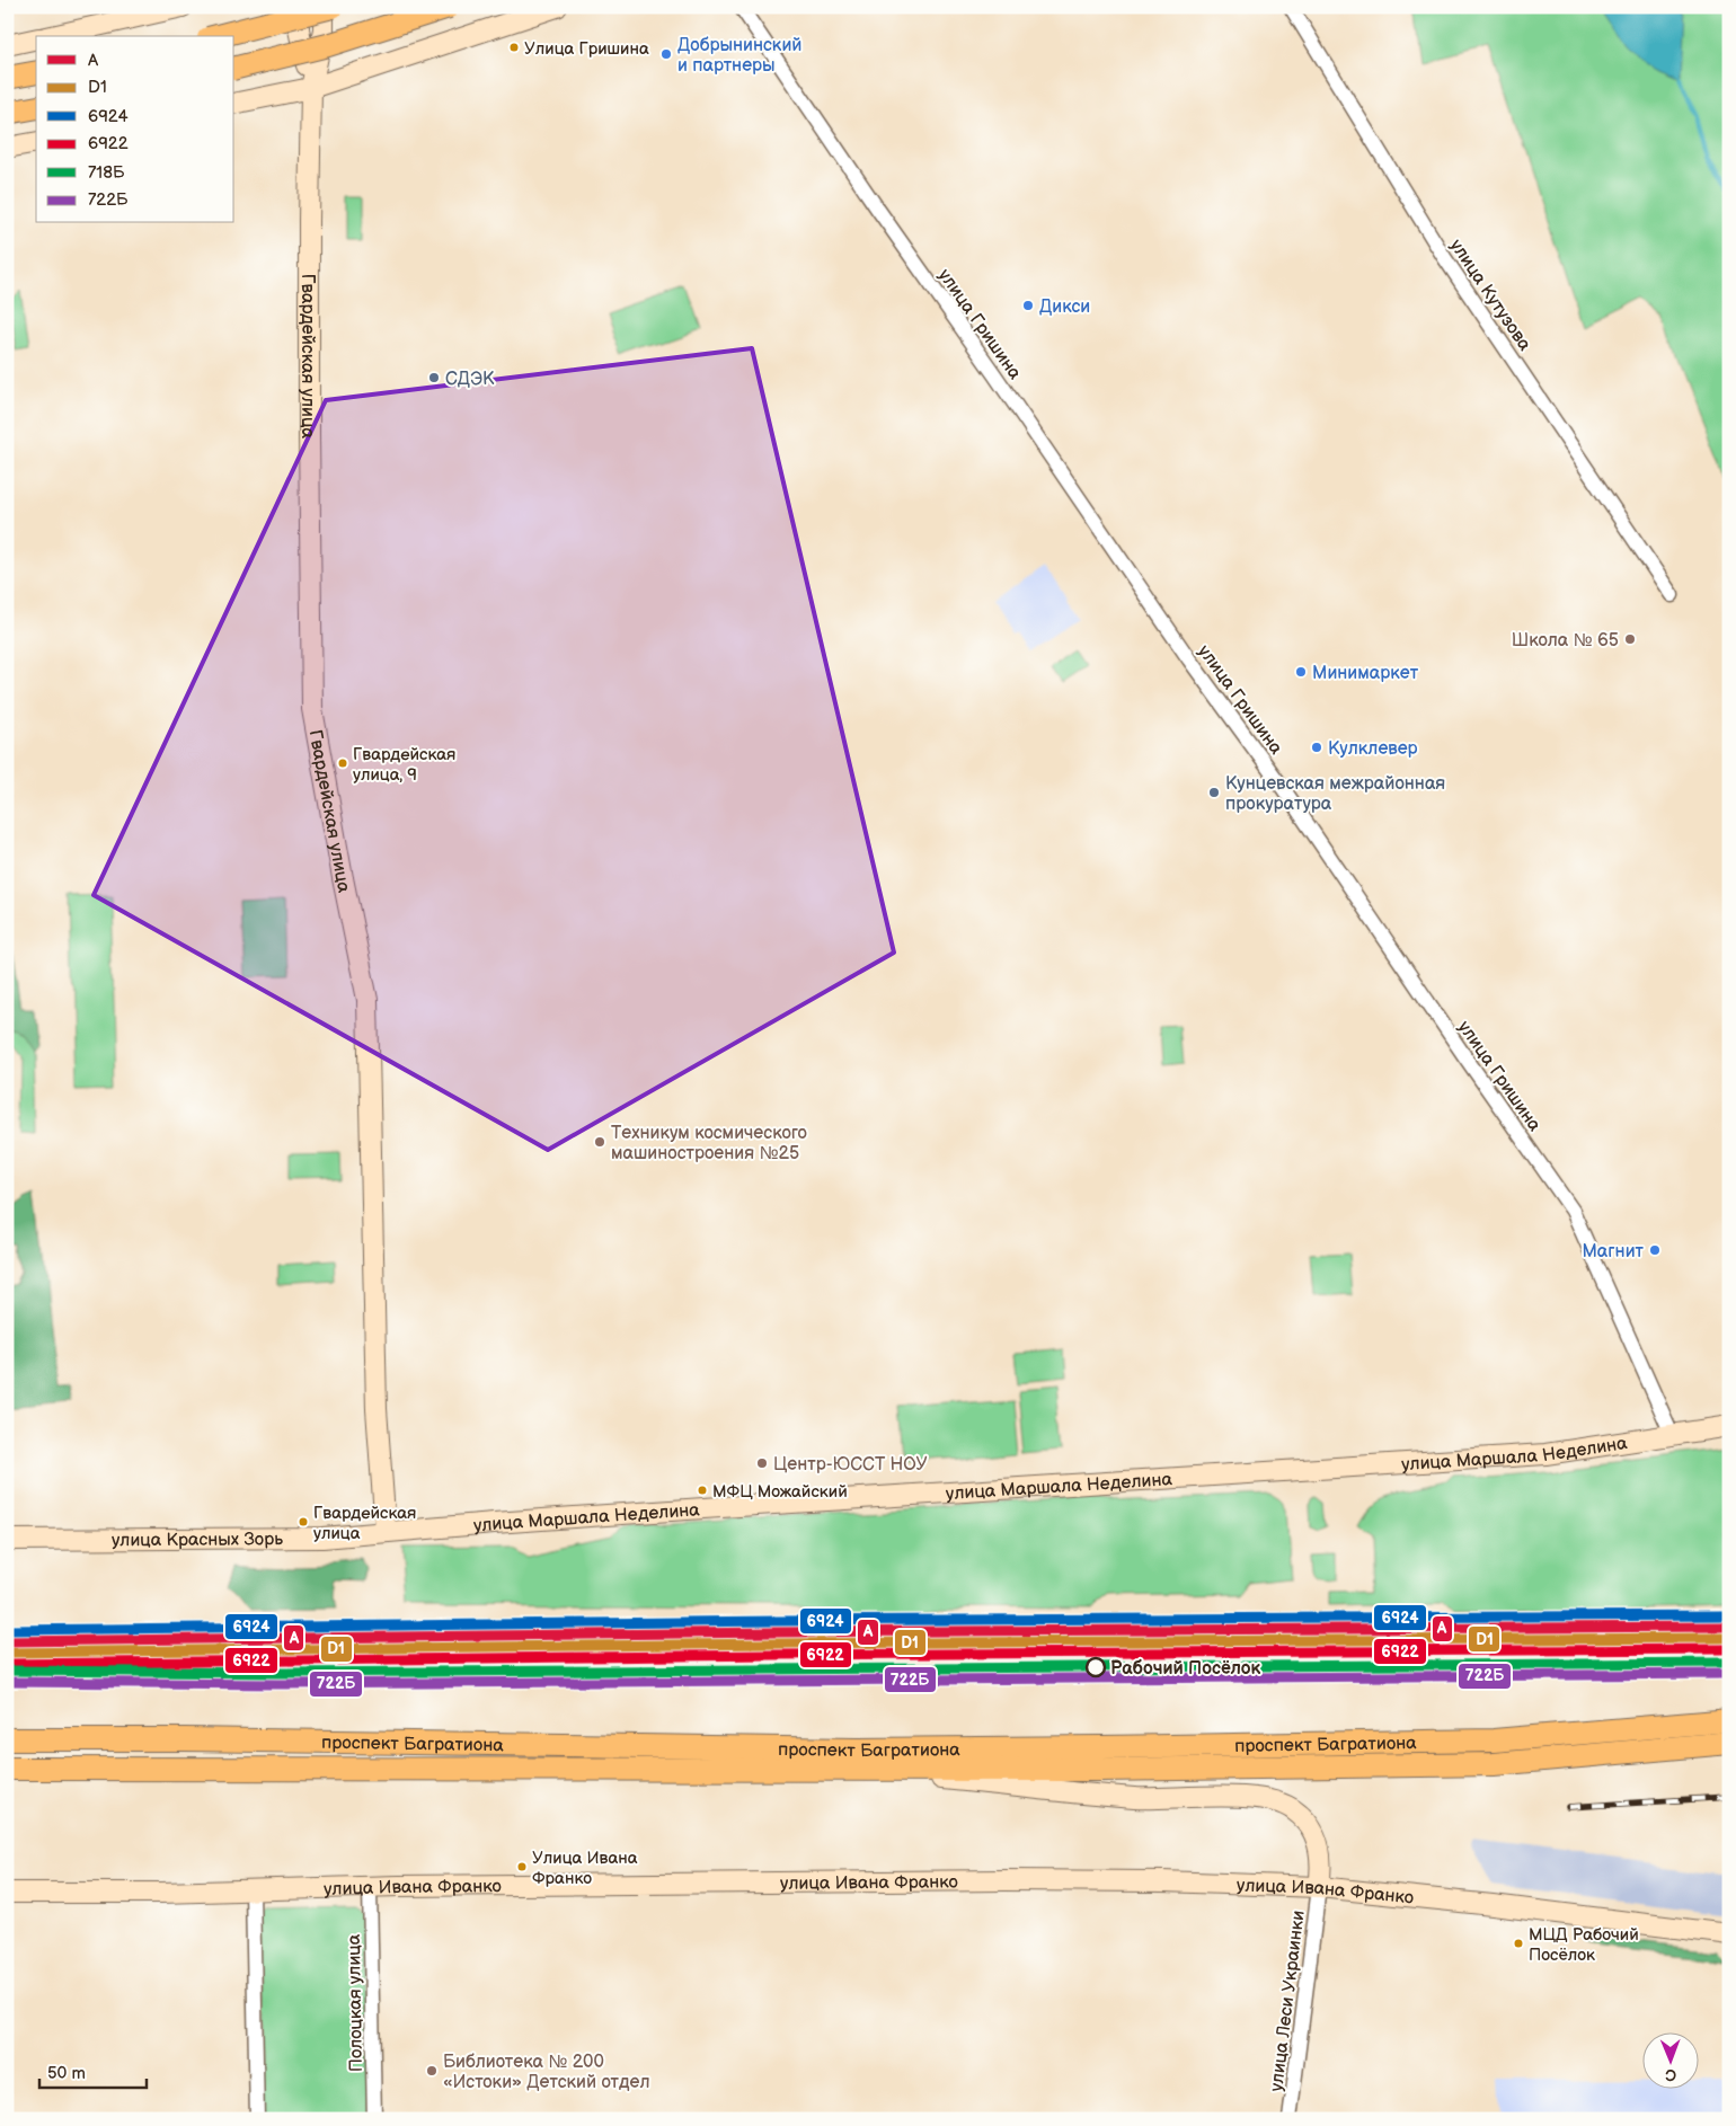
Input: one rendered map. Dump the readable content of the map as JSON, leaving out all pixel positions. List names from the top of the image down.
{
  "streets": {
    "main road": ["проспект Багратиона"],
    "street": [
      "улица Кутузова",
      "улица Гришина",
      "Гвардейская улица",
      "улица Маршала Неделина",
      "улица Красных Зорь",
      "улица Ивана Франко",
      "улица Леси Украинки",
      "Полоцкая улица"
    ]
  },
  "crossings": [
    ["улица Гришина", "улица Маршала Неделина"],
    ["Гвардейская улица", "улица Маршала Неделина"],
    ["Гвардейская улица", "улица Красных Зорь"],
    ["улица Маршала Неделина", "улица Красных Зорь"],
    ["улица Ивана Франко", "улица Леси Украинки"],
    ["улица Ивана Франко", "Полоцкая улица"]
  ],
  "places": [
    "Улица Гришина",
    "Добрынинский и партнеры",
    "Дикси",
    "СДЭК",
    "Школа № 65",
    "Минимаркет",
    "Кулклевер",
    "Гвардейская улица, 9",
    "Кунцевская межрайонная прокуратура",
    "Техникум космического машиностроения №25",
    "Магнит",
    "Центр-ЮССТ НОУ",
    "МФЦ Можайский",
    "Гвардейская улица",
    "Рабочий Посёлок",
    "Улица Ивана Франко",
    "МЦД Рабочий Посёлок",
    "Библиотека № 200 «Истоки» Детский отдел"
  ],
  "lines": [
    "transit line 6924",
    "transit line A",
    "transit line D1",
    "transit line 6922",
    "transit line 718Б",
    "transit line 722Б"
  ],
  "legend": [
    "A",
    "D1",
    "6924",
    "6922",
    "718Б",
    "722Б"
  ],
  "scale_bar": "50 m",
  "north": "bottom"
}
